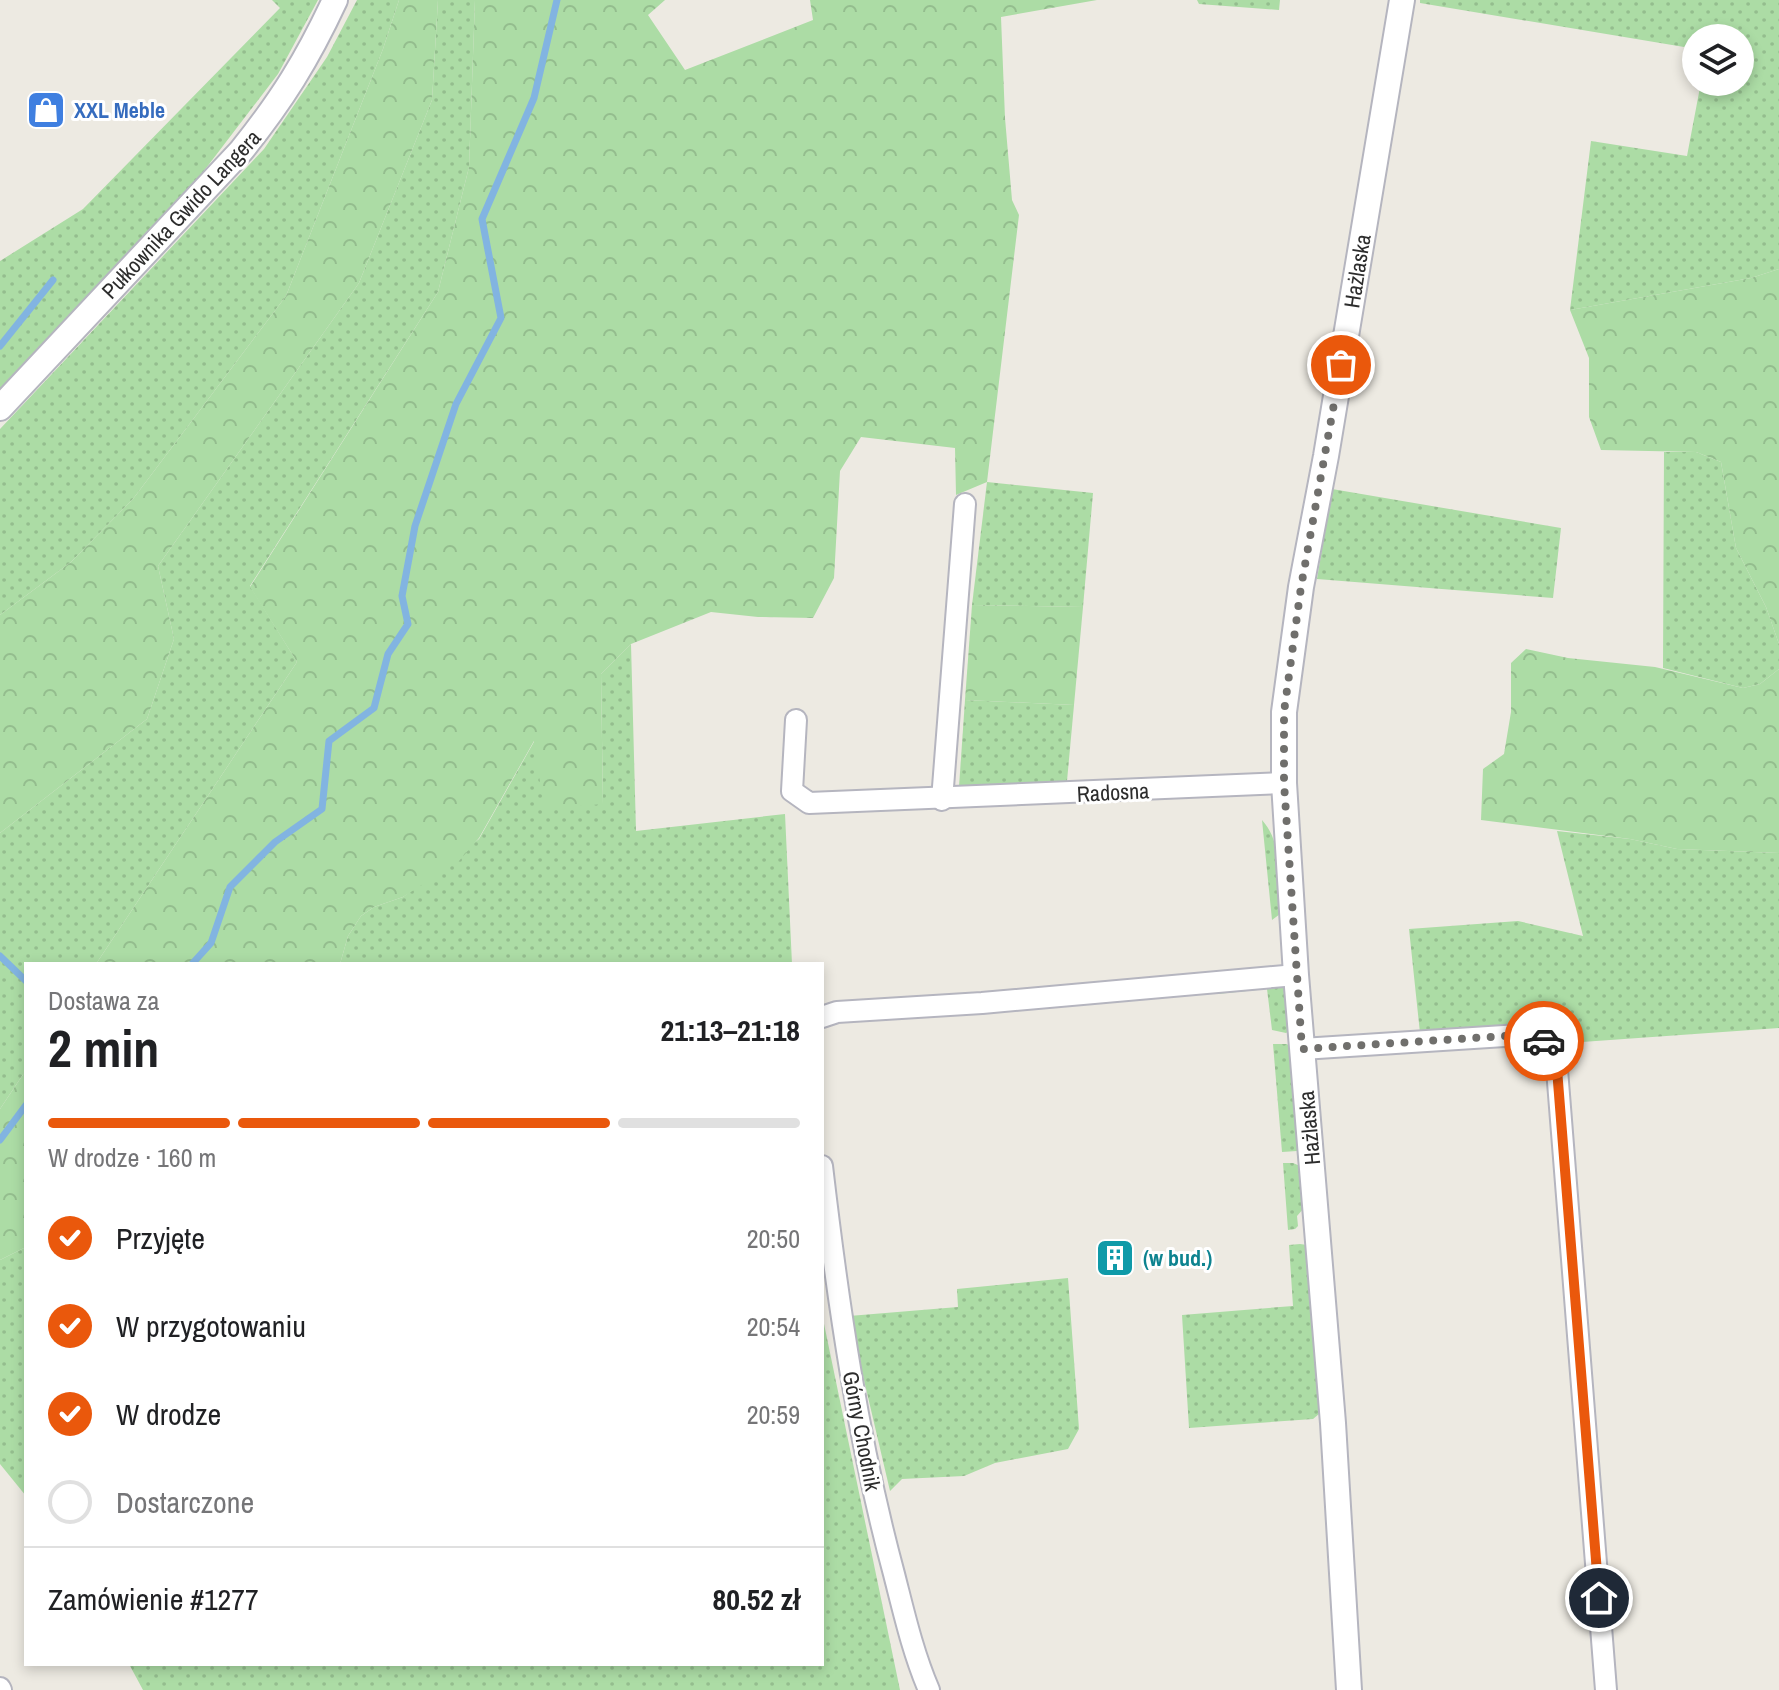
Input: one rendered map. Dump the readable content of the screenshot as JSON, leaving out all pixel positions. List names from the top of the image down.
{
  "streets": {
    "street": [
      "Pułkownika Gwido Langera",
      "Hażlaska",
      "Radosna",
      "Górny Chodnik"
    ]
  },
  "crossings": [
    ["Hażlaska", "Radosna"]
  ],
  "places": {
    "shop": ["XXL Meble"],
    "building": ["(w bud.)"]
  },
  "page": {
    "heading": ["2 min", "Dostawa za", "21:13–21:18"],
    "panel": ["Zamówienie #1277", "80.52 zł"],
    "bar": "W drodze · 160 m",
    "list": [
      ["Przyjęte", "20:50"],
      ["W przygotowaniu", "20:54"],
      ["W drodze", "20:59"],
      "Dostarczone"
    ]
  }
}
